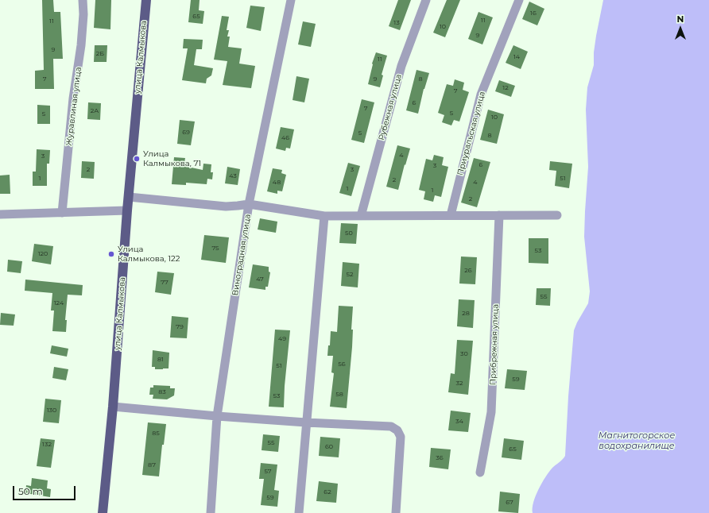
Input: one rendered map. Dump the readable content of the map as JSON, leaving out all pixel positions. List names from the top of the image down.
{
  "streets": {
    "main road": ["улица Калмыкова"],
    "street": [
      "Журавлиная улица",
      "Рубежная улица",
      "Приуральская улица",
      "Виноградная улица",
      "Прибрежная улица"
    ]
  },
  "water": ["Магнитогорское водохранилище"],
  "places": ["Улица Калмыкова, 71", "Улица Калмыкова, 122"],
  "house_numbers": [
    "16",
    "65",
    "11",
    "11",
    "13",
    "10",
    "9",
    "9",
    "2Б",
    "14",
    "11",
    "7",
    "9",
    "8",
    "12",
    "7",
    "6",
    "7",
    "2А",
    "5",
    "5",
    "10",
    "69",
    "5",
    "8",
    "46",
    "4",
    "3",
    "6",
    "3",
    "2",
    "3",
    "43",
    "1",
    "51",
    "2",
    "48",
    "4",
    "1",
    "1",
    "2",
    "50",
    "75",
    "53",
    "120",
    "26",
    "52",
    "47",
    "77",
    "55",
    "124",
    "28",
    "79",
    "49",
    "30",
    "81",
    "56",
    "51",
    "59",
    "32",
    "83",
    "58",
    "53",
    "130",
    "34",
    "85",
    "55",
    "132",
    "60",
    "65",
    "36",
    "87",
    "57",
    "62",
    "59",
    "67"
  ],
  "scale_bar": "50 m",
  "north": "top"
}
